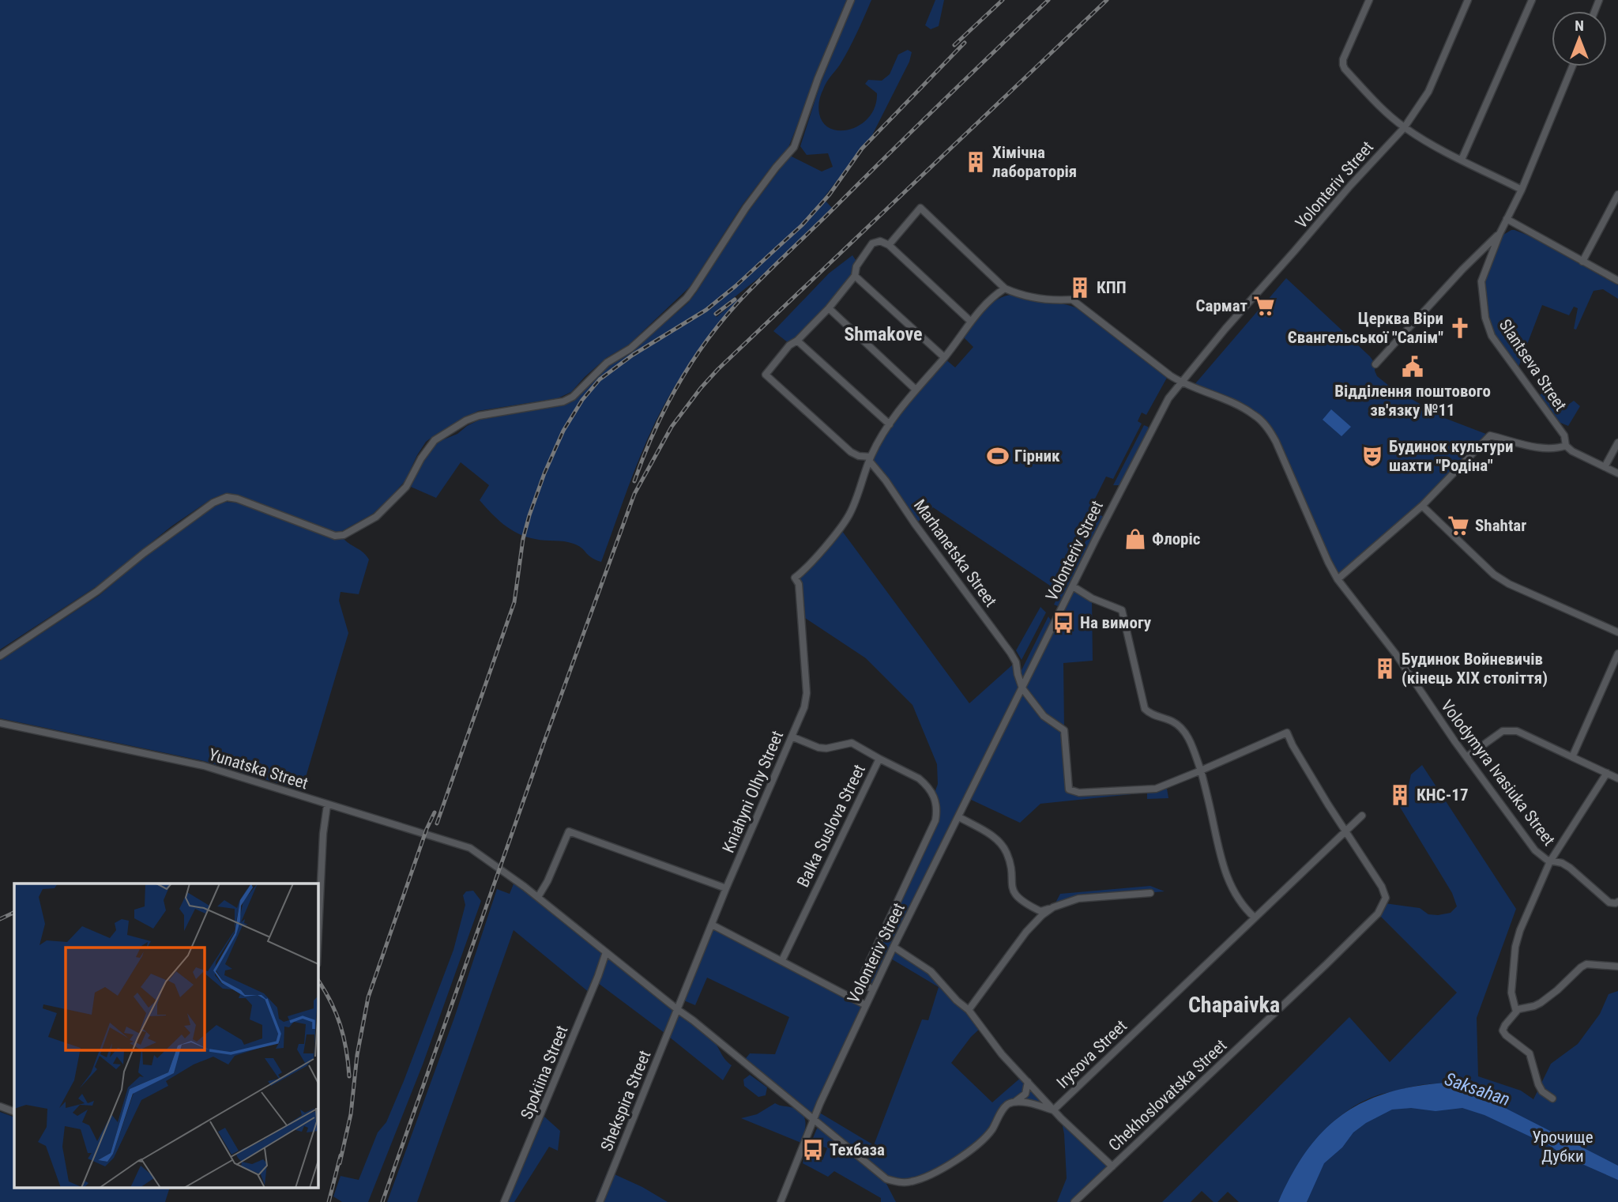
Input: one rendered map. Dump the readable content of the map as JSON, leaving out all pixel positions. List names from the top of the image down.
{
  "streets": {
    "street": [
      "Volonteriv Street",
      "Slantseva Street",
      "Marhanetska Street",
      "Yunatska Street",
      "Volodymyra Ivasiuka Street",
      "Kniahyni Olhy Street",
      "Balka Suslova Street",
      "Irysova Street",
      "Spokiina Street",
      "Chekhoslovatska Street",
      "Shekspira Street"
    ]
  },
  "crossings": [
    ["Volonteriv Street", "Marhanetska Street"],
    ["Volonteriv Street", "Yunatska Street"],
    ["Volonteriv Street", "Volodymyra Ivasiuka Street"],
    ["Marhanetska Street", "Kniahyni Olhy Street"],
    ["Yunatska Street", "Kniahyni Olhy Street"],
    ["Yunatska Street", "Spokiina Street"],
    ["Yunatska Street", "Shekspira Street"],
    ["Kniahyni Olhy Street", "Balka Suslova Street"],
    ["Kniahyni Olhy Street", "Shekspira Street"],
    ["Irysova Street", "Chekhoslovatska Street"]
  ],
  "districts": ["Shmakove", "Chapaivka"],
  "water": ["Saksahan"],
  "parks": ["Урочище Дубки"],
  "places": {
    "building": [
      "Хімічна лабораторія",
      "КПП",
      "Будинок Войневичів (кінець ХІХ століття)",
      "КНС-17"
    ],
    "supermarket": ["Сармат", "Shahtar"],
    "church": ["Церква Віри Євангельської \"Салім\""],
    "public building": ["Відділення поштового зв'язку №11"],
    "sports": ["Гірник"],
    "theatre": ["Будинок культури шахти \"Родіна\""],
    "shop": ["Флоріс"],
    "bus stop": ["На вимогу", "Техбаза"]
  },
  "north": "top"
}
